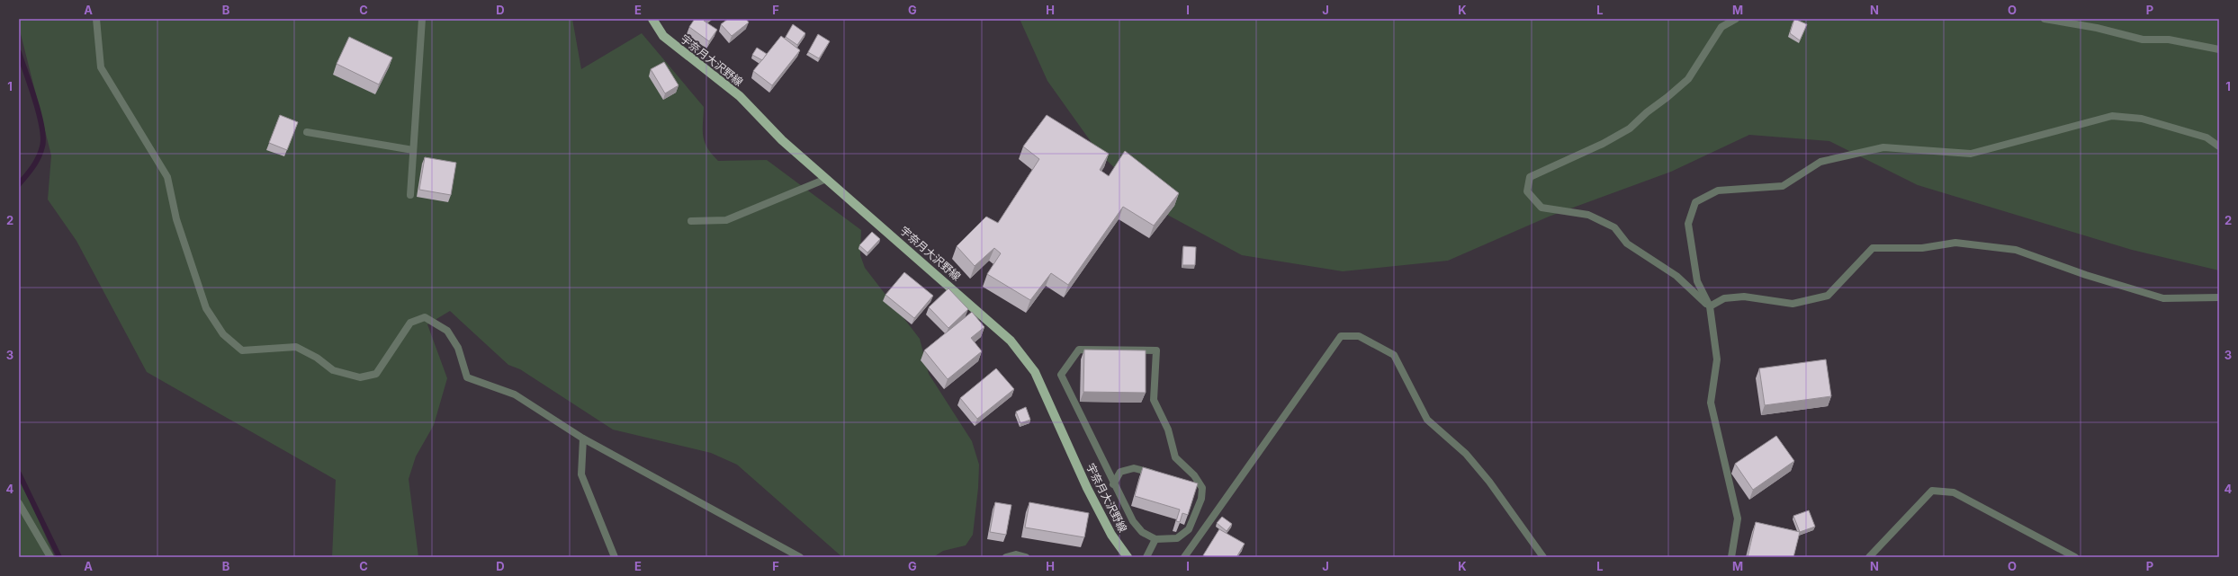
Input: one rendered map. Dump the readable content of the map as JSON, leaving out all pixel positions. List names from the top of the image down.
{
  "streets": {
    "main road": ["宇奈月大沢野線"]
  },
  "grid": {
    "columns": [
      "A",
      "B",
      "C",
      "D",
      "E",
      "F",
      "G",
      "H",
      "I",
      "J",
      "K",
      "L",
      "M",
      "N",
      "O",
      "P"
    ],
    "rows": [
      "1",
      "2",
      "3",
      "4"
    ]
  }
}
